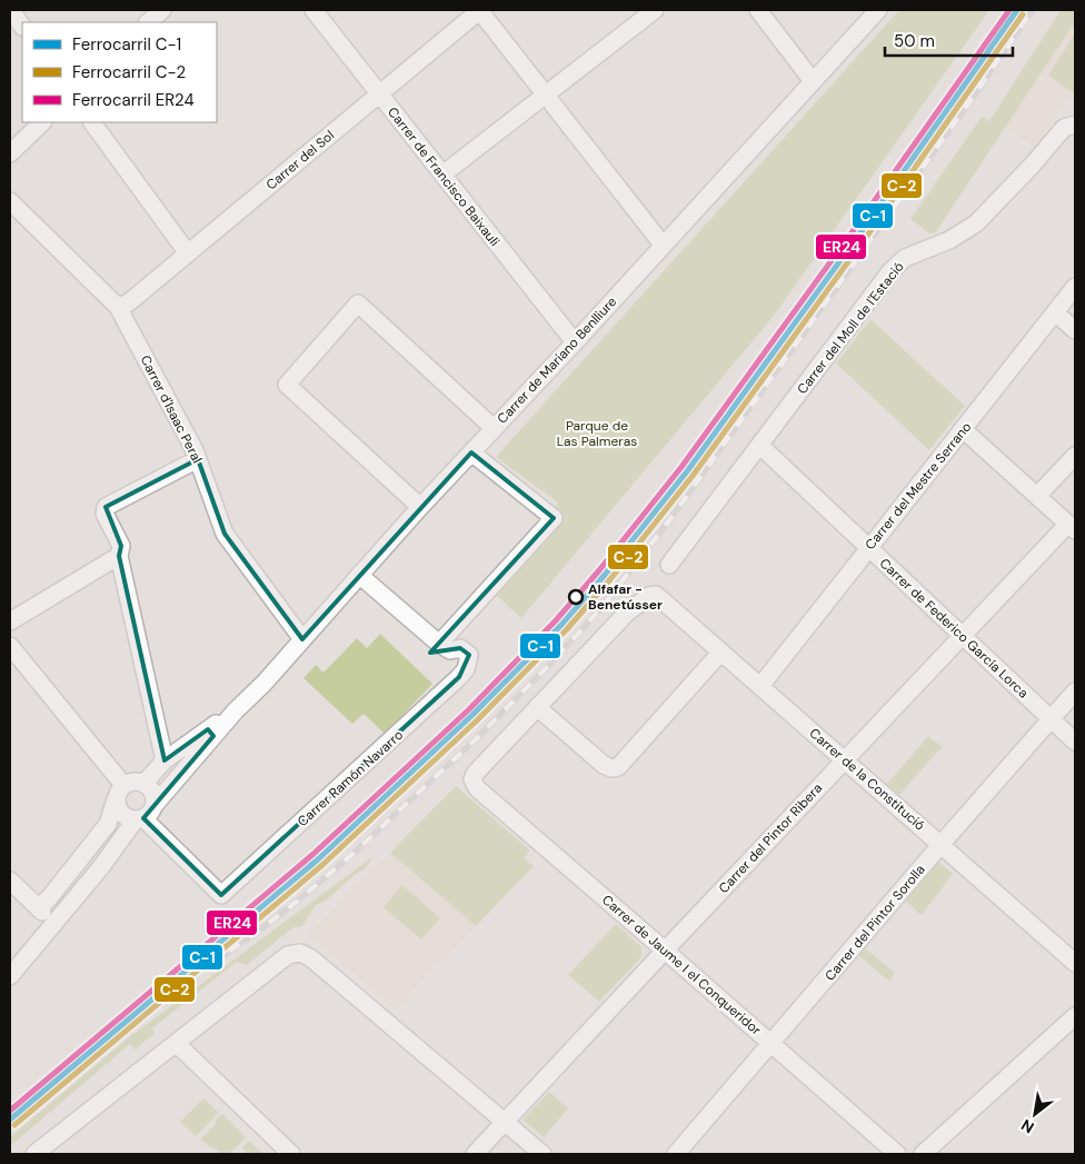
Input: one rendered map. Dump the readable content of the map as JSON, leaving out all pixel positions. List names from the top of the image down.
{
  "streets": {
    "street": [
      "Carrer del Sol",
      "Carrer de Francisco Baixauli",
      "Carrer del Moll de l'Estació",
      "Carrer de Mariano Benlliure",
      "Carrer d'Isaac Peral",
      "Carrer del Mestre Serrano",
      "Carrer de Federico García Lorca",
      "Carrer Ramón Navarro",
      "Carrer de la Constitució",
      "Carrer del Pintor Ribera",
      "Carrer del Pintor Sorolla",
      "Carrer de Jaume I el Conqueridor"
    ]
  },
  "crossings": [
    ["Carrer del Sol", "Carrer de Francisco Baixauli"],
    ["Carrer del Sol", "Carrer d'Isaac Peral"],
    ["Carrer de Francisco Baixauli", "Carrer de Mariano Benlliure"],
    ["Carrer del Moll de l'Estació", "Carrer de Federico García Lorca"],
    ["Carrer de Mariano Benlliure", "Carrer d'Isaac Peral"],
    ["Carrer de Mariano Benlliure", "Carrer Ramón Navarro"],
    ["Carrer del Mestre Serrano", "Carrer de Federico García Lorca"],
    ["Carrer del Mestre Serrano", "Carrer de la Constitució"],
    ["Carrer de Federico García Lorca", "Carrer del Pintor Ribera"],
    ["Carrer de Federico García Lorca", "Carrer del Pintor Sorolla"],
    ["Carrer de la Constitució", "Carrer del Pintor Ribera"],
    ["Carrer de la Constitució", "Carrer del Pintor Sorolla"],
    ["Carrer de la Constitució", "Carrer de Jaume I el Conqueridor"],
    ["Carrer del Pintor Ribera", "Carrer de Jaume I el Conqueridor"],
    ["Carrer del Pintor Sorolla", "Carrer de Jaume I el Conqueridor"]
  ],
  "parks": ["Parque de Las Palmeras"],
  "places": ["Alfafar - Benetússer"],
  "lines": ["rail line C-1", "rail line ER24", "rail line C-2"],
  "legend": ["Ferrocarril C-1", "Ferrocarril C-2", "Ferrocarril ER24"],
  "scale_bar": "50 m",
  "north": "bottom left"
}
